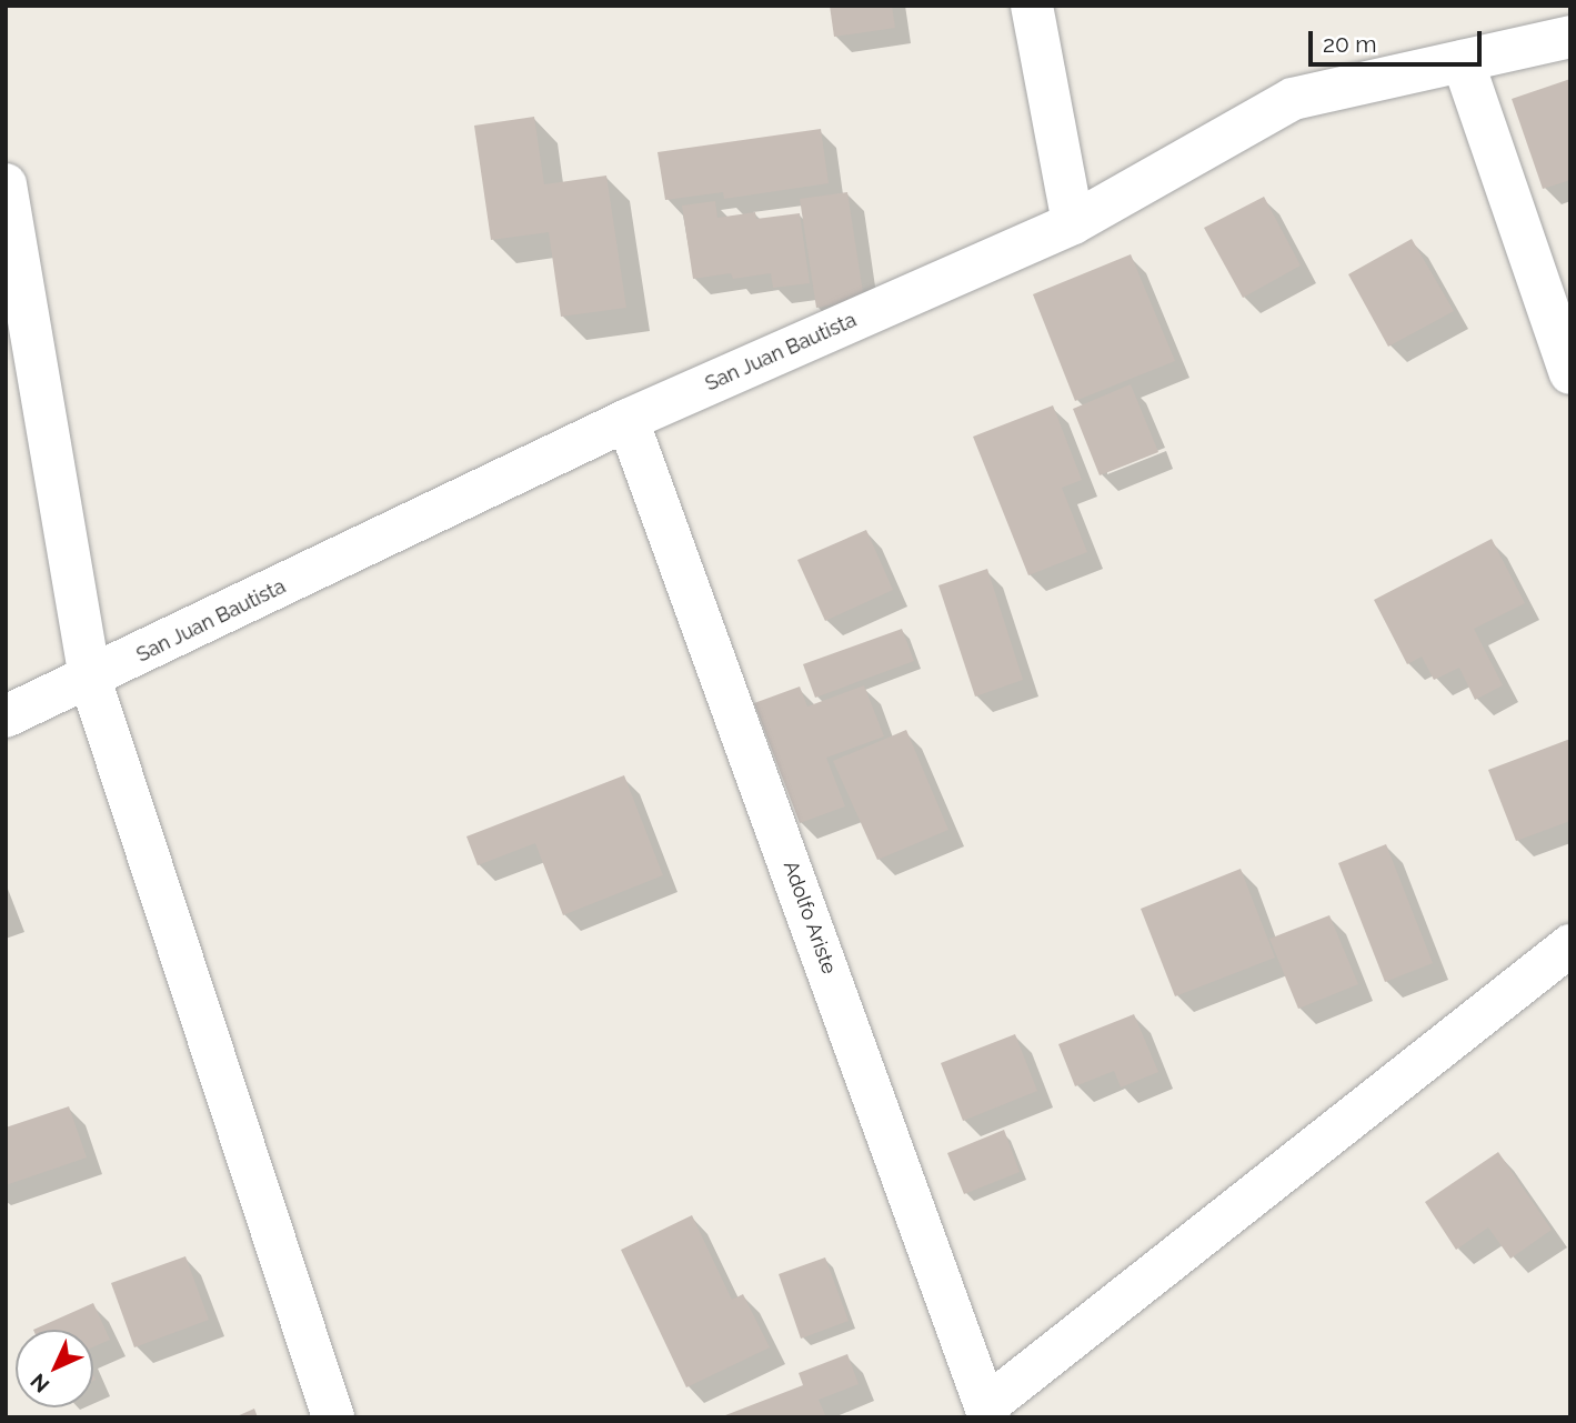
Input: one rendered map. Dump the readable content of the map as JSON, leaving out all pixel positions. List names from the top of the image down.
{
  "streets": {
    "street": ["San Juan Bautista", "Adolfo Ariste"]
  },
  "crossings": [
    ["San Juan Bautista", "Adolfo Ariste"]
  ],
  "scale_bar": "20 m",
  "north": "bottom left"
}
